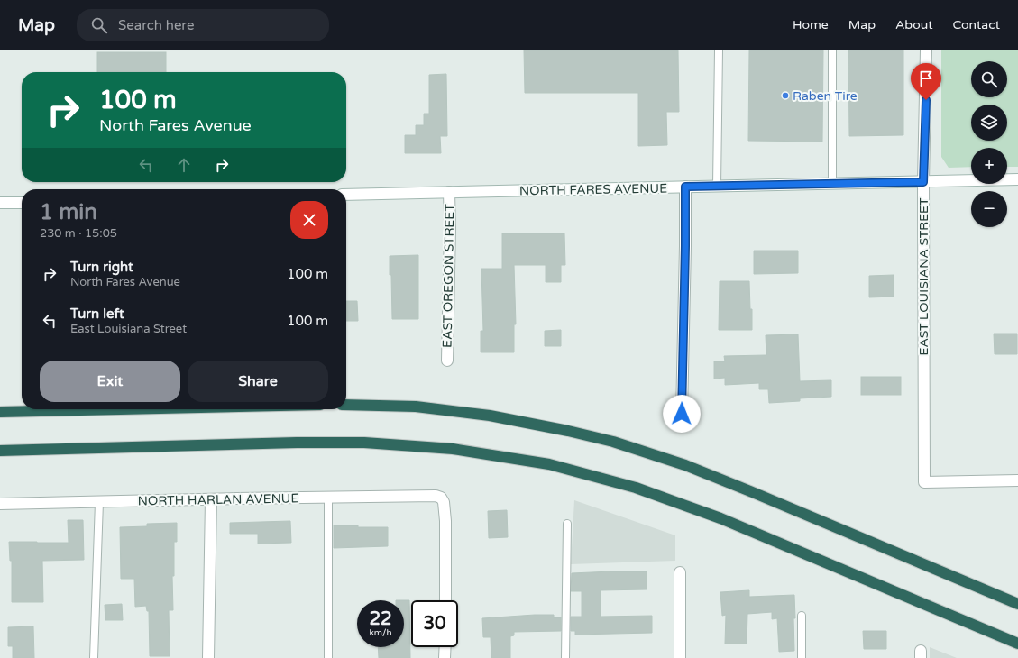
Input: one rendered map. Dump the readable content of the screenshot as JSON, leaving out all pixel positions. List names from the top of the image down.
{
  "streets": {
    "street": [
      "NORTH FARES AVENUE",
      "EAST OREGON STREET",
      "EAST LOUISIANA STREET",
      "NORTH HARLAN AVENUE"
    ]
  },
  "crossings": [
    ["NORTH FARES AVENUE", "EAST OREGON STREET"],
    ["NORTH FARES AVENUE", "EAST LOUISIANA STREET"]
  ],
  "places": ["Raben Tire"],
  "page": {
    "header": "Map",
    "search": "Search here",
    "nav": [
      "Home",
      "Map",
      "About",
      "Contact"
    ],
    "map_buttons": ["+", "−"],
    "turn": ["100 m", "North Fares Avenue"],
    "heading": ["1 min", "230 m · 15:05"],
    "list": [
      {
        "name": "Turn right",
        "note": "North Fares Avenue",
        "value": "100 m"
      },
      {
        "name": "Turn left",
        "note": "East Louisiana Street",
        "value": "100 m"
      }
    ],
    "buttons": ["Exit", "Share"],
    "speed": "22 km/h",
    "limit": "30"
  }
}
